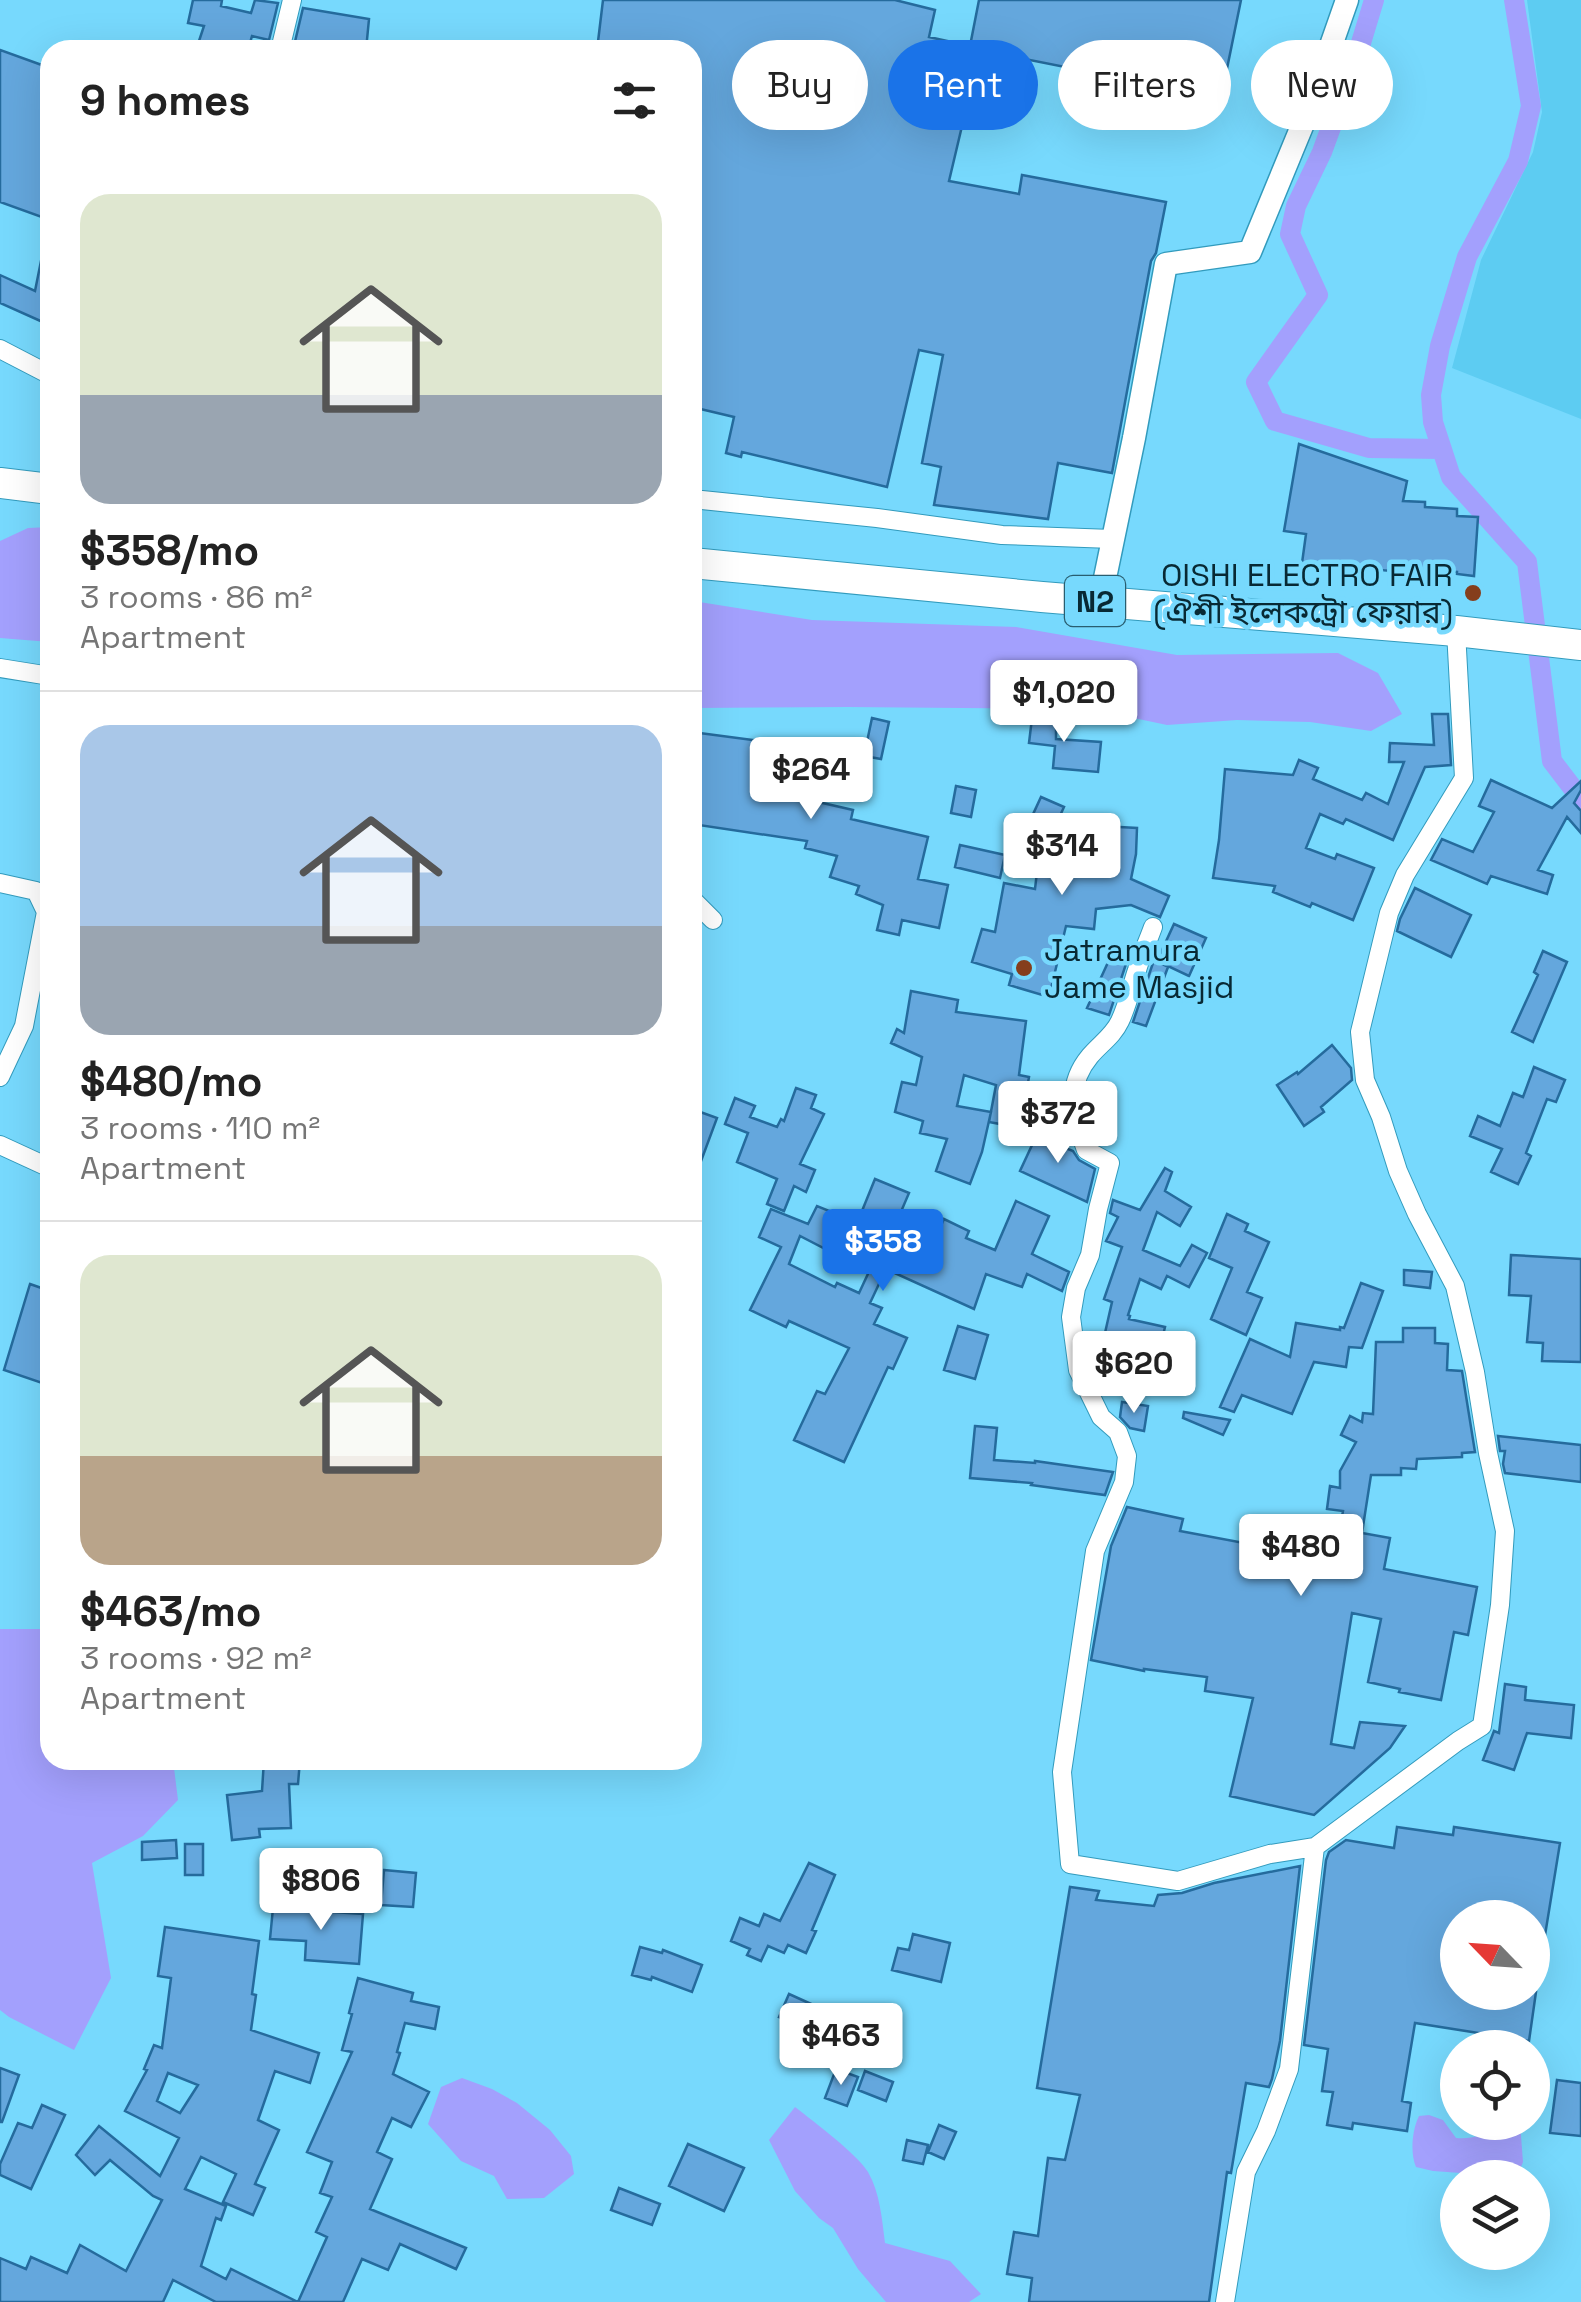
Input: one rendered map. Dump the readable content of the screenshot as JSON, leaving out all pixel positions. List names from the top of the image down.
{
  "streets": {
    "highway": ["N2"]
  },
  "places": ["OISHI ELECTRO FAIR (ঐশী ইলেকট্রো ফেয়ার)", "Jatramura Jame Masjid"],
  "north": "top left",
  "page": {
    "chip": [
      "Buy",
      "Rent",
      "Filters",
      "New"
    ],
    "heading": "9 homes",
    "list": [
      {
        "name": "$358/mo",
        "note": "3 rooms · 86 m² · Apartment"
      },
      {
        "name": "$480/mo",
        "note": "3 rooms · 110 m² · Apartment"
      },
      {
        "name": "$463/mo",
        "note": "3 rooms · 92 m² · Apartment"
      }
    ],
    "price": [
      "$1,020",
      "$264",
      "$314",
      "$372",
      "$358",
      "$620",
      "$480",
      "$806",
      "$463"
    ]
  }
}
